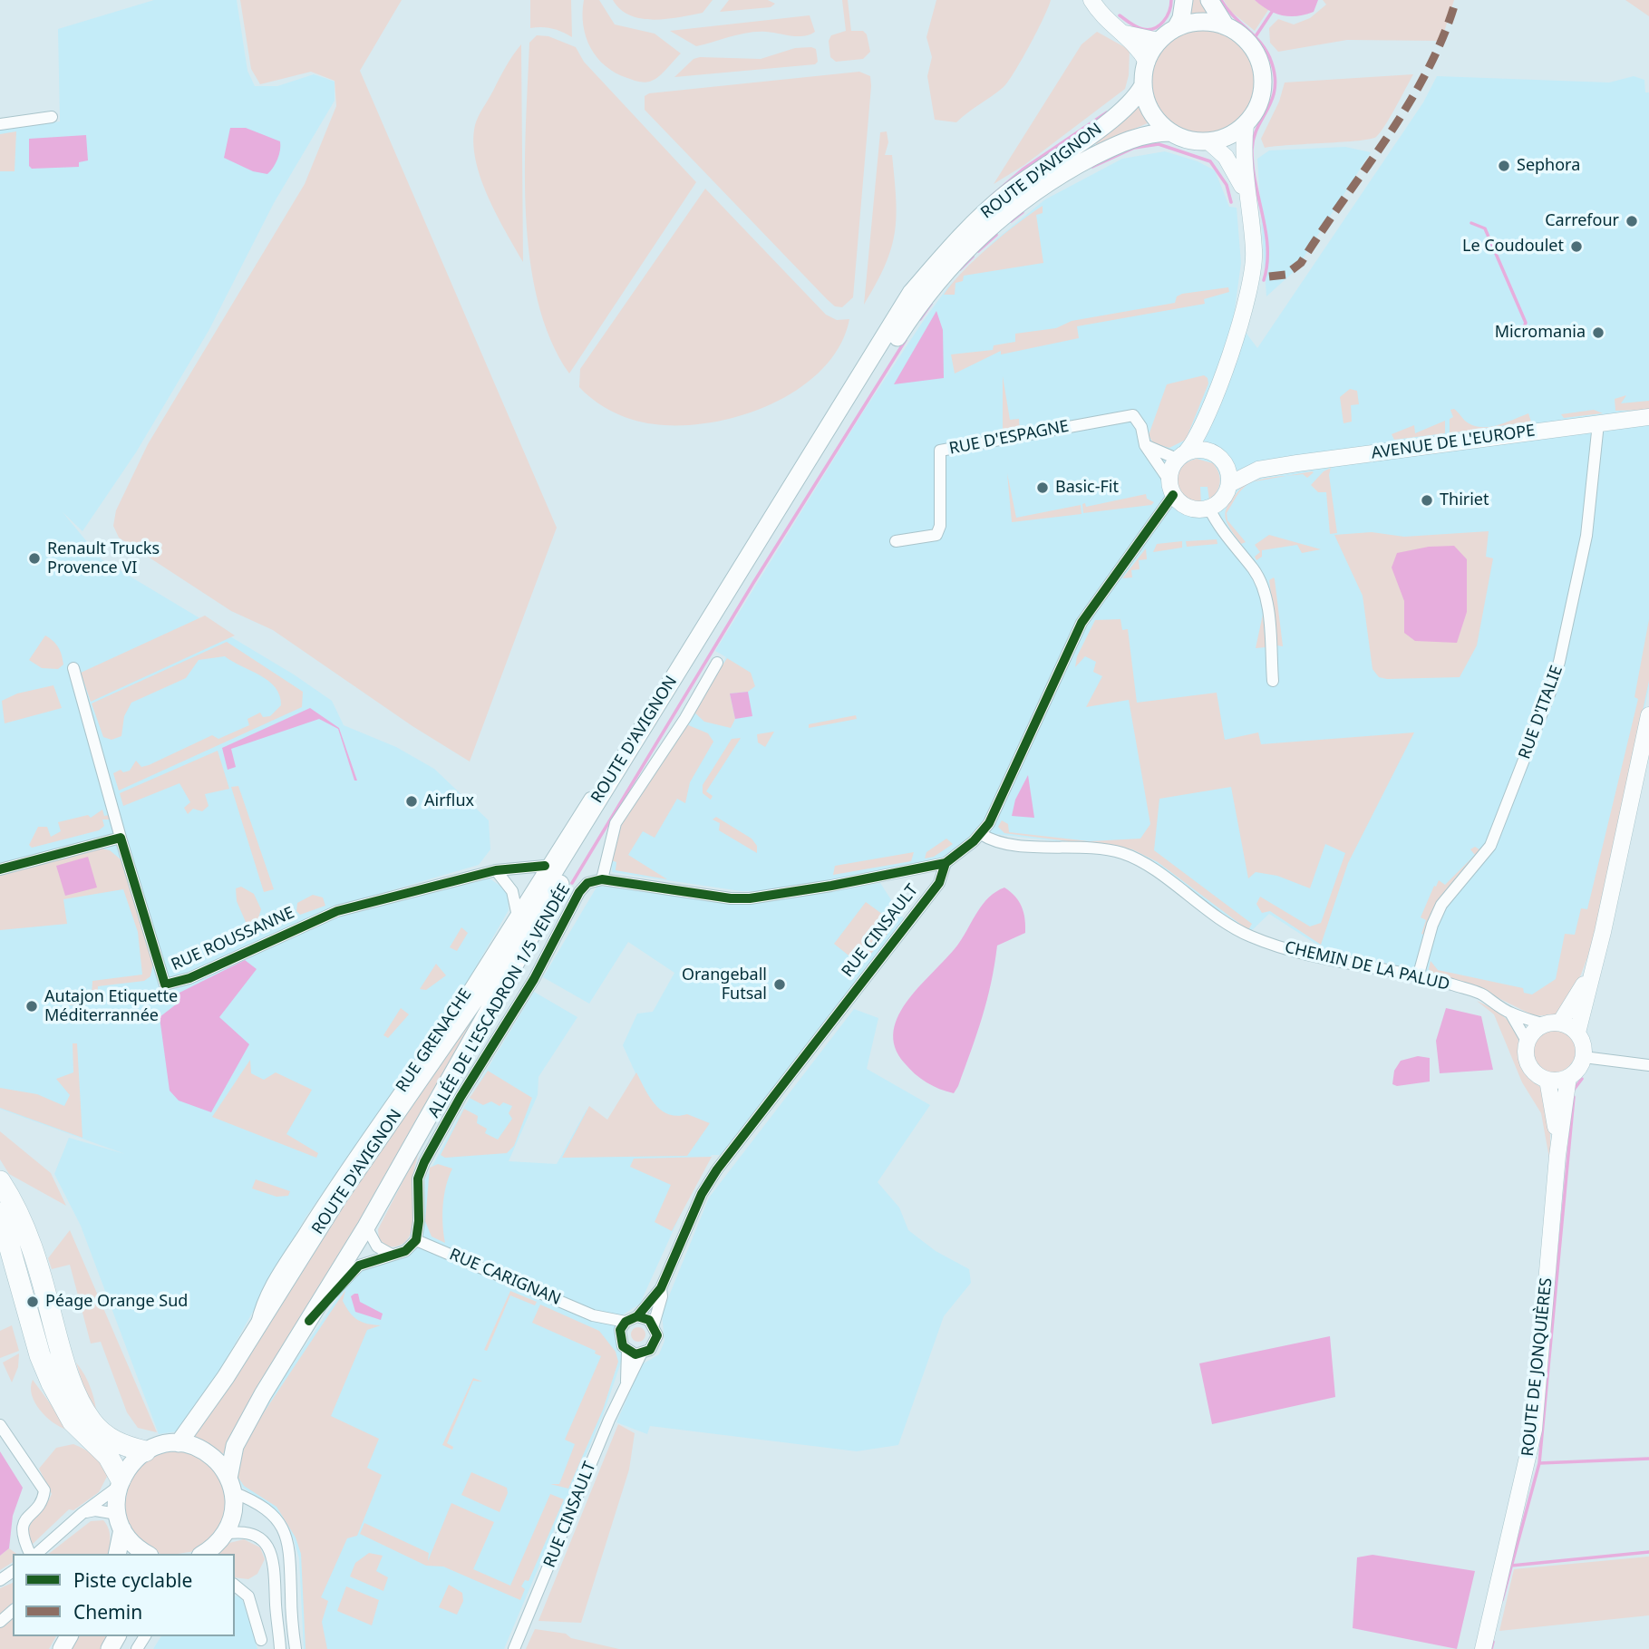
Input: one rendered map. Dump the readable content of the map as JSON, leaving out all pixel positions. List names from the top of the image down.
{
  "streets": {
    "main road": ["ROUTE D'AVIGNON", "AVENUE DE L'EUROPE", "ROUTE DE JONQUIÈRES"],
    "street": [
      "RUE D'ESPAGNE",
      "RUE D'ITALIE",
      "RUE CINSAULT",
      "RUE ROUSSANNE",
      "CHEMIN DE LA PALUD",
      "ALLÉE DE L'ESCADRON 1/5 VENDÉE",
      "RUE GRENACHE",
      "RUE CARIGNAN"
    ]
  },
  "crossings": [
    ["ROUTE D'AVIGNON", "RUE GRENACHE"],
    ["RUE D'ESPAGNE", "AVENUE DE L'EUROPE"],
    ["RUE D'ESPAGNE", "RUE CINSAULT"],
    ["AVENUE DE L'EUROPE", "RUE D'ITALIE"],
    ["AVENUE DE L'EUROPE", "RUE CINSAULT"],
    ["RUE D'ITALIE", "CHEMIN DE LA PALUD"],
    ["RUE CINSAULT", "CHEMIN DE LA PALUD"],
    ["RUE CINSAULT", "RUE CARIGNAN"],
    ["RUE ROUSSANNE", "RUE GRENACHE"],
    ["CHEMIN DE LA PALUD", "ROUTE DE JONQUIÈRES"],
    ["ALLÉE DE L'ESCADRON 1/5 VENDÉE", "RUE CARIGNAN"]
  ],
  "places": [
    "Sephora",
    "Carrefour",
    "Le Coudoulet",
    "Micromania",
    "Basic-Fit",
    "Thiriet",
    "Renault Trucks Provence VI",
    "Airflux",
    "Orangeball Futsal",
    "Autajon Etiquette Méditerrannée",
    "Péage Orange Sud"
  ],
  "legend": ["Piste cyclable", "Chemin"]
}
